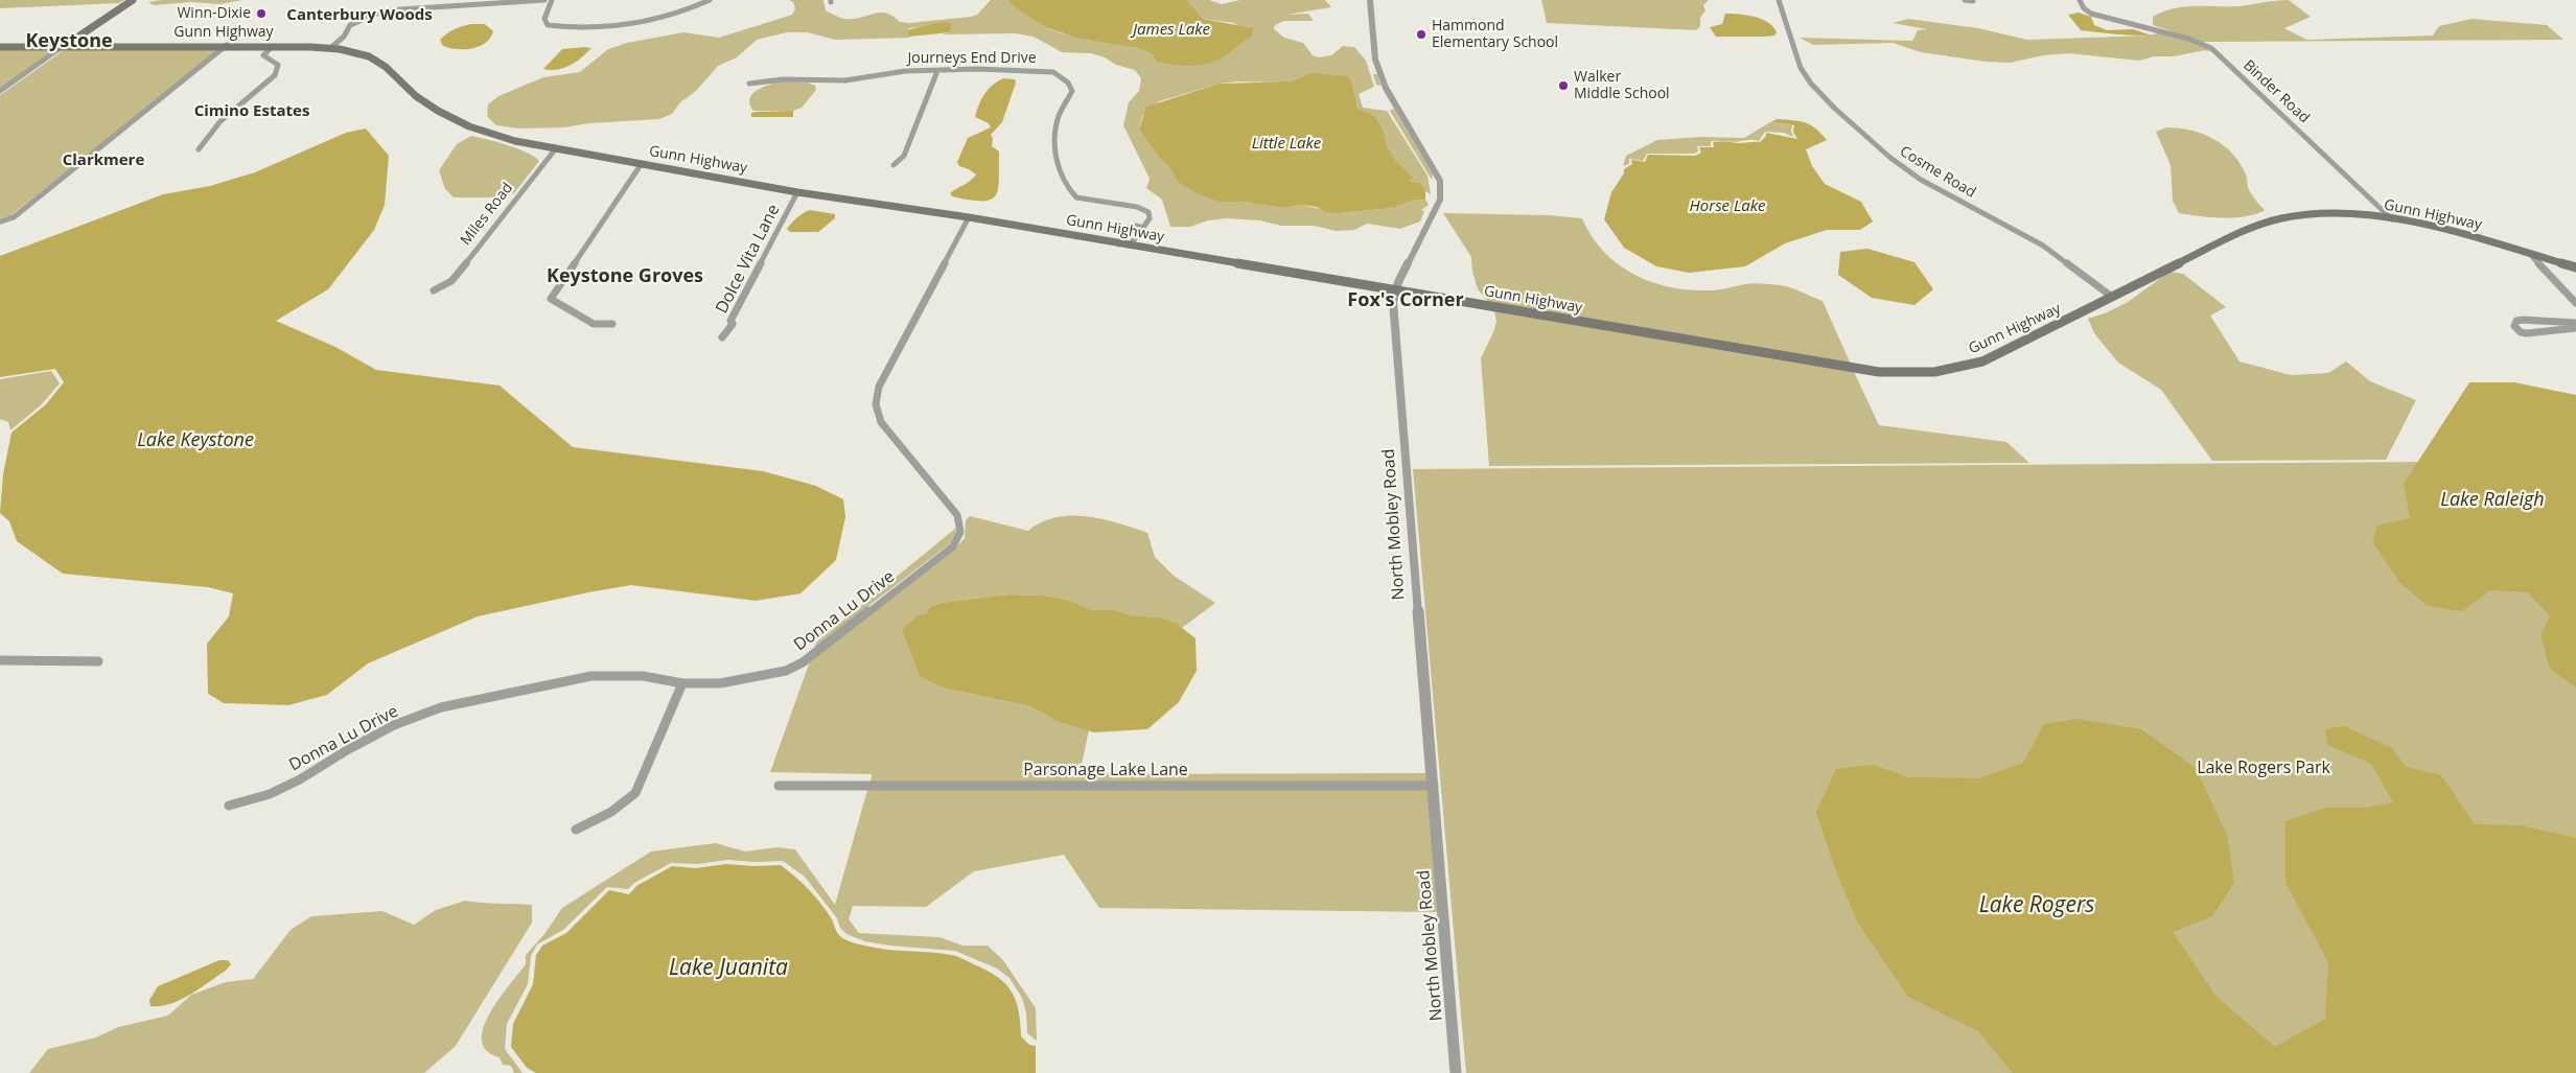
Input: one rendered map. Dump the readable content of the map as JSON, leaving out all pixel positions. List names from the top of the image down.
{
  "streets": {
    "main road": ["Gunn Highway"],
    "street": [
      "Journeys End Drive",
      "Binder Road",
      "Cosme Road",
      "Miles Road",
      "Dolce Vita Lane",
      "North Mobley Road",
      "Donna Lu Drive",
      "Parsonage Lake Lane"
    ]
  },
  "crossings": [
    ["Gunn Highway", "Binder Road"],
    ["Gunn Highway", "Cosme Road"],
    ["Gunn Highway", "Miles Road"],
    ["Gunn Highway", "Dolce Vita Lane"],
    ["Gunn Highway", "North Mobley Road"],
    ["Gunn Highway", "Donna Lu Drive"],
    ["North Mobley Road", "Parsonage Lake Lane"]
  ],
  "districts": [
    "Canterbury Woods",
    "Keystone",
    "Cimino Estates",
    "Clarkmere",
    "Keystone Groves",
    "Fox's Corner"
  ],
  "water": [
    "James Lake",
    "Little Lake",
    "Horse Lake",
    "Lake Keystone",
    "Lake Raleigh",
    "Lake Rogers",
    "Lake Juanita"
  ],
  "parks": ["Lake Rogers Park"],
  "places": ["Winn-Dixie", "Hammond Elementary School", "Walker Middle School"]
}
